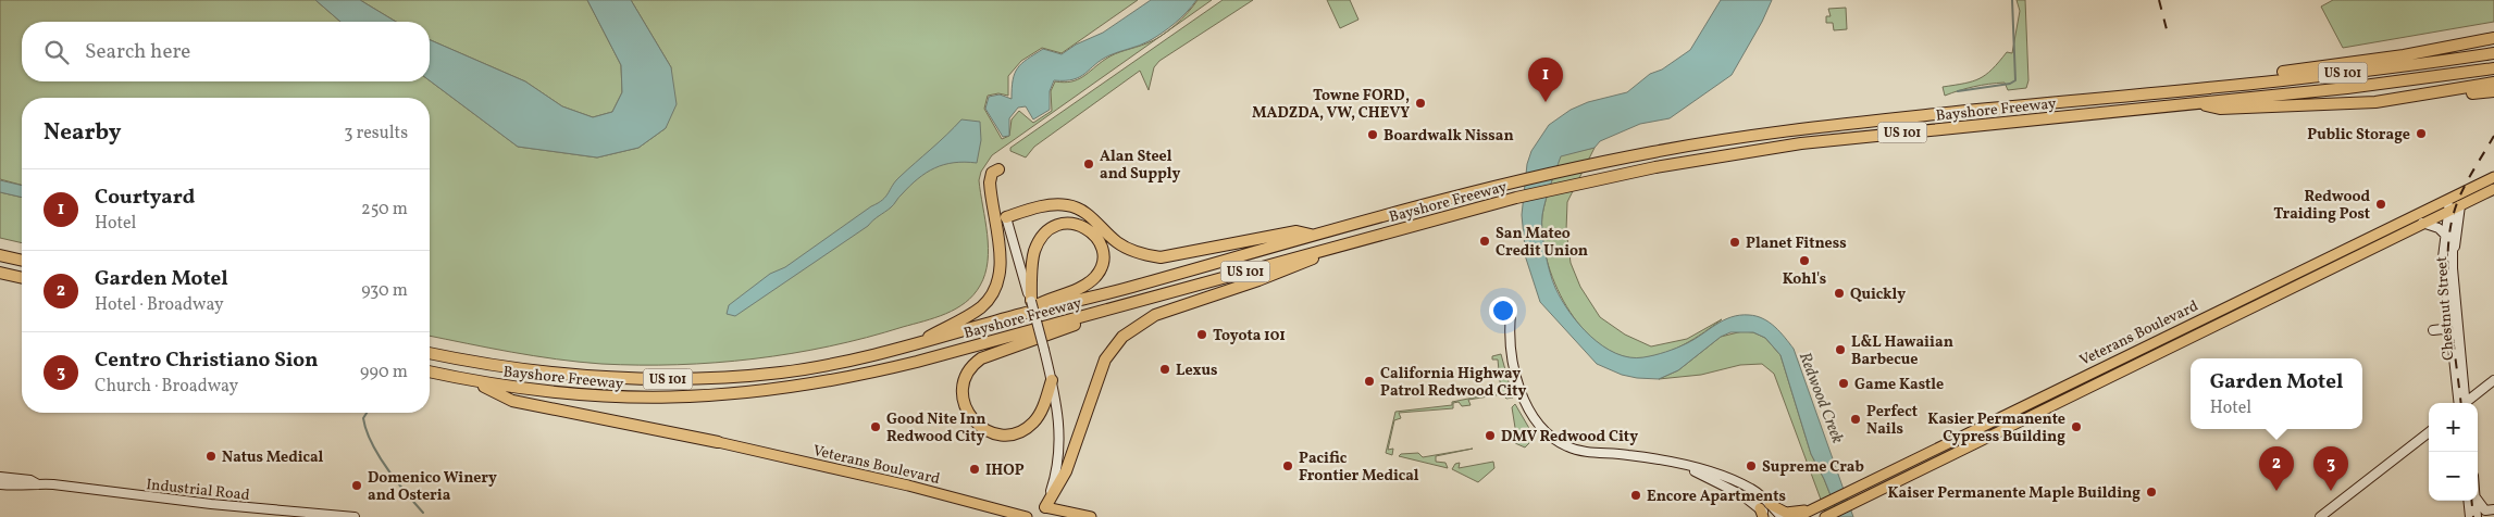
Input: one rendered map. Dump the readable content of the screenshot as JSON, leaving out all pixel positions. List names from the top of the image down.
{
  "streets": {
    "highway": ["US 101", "Bayshore Freeway"],
    "main road": ["Veterans Boulevard"],
    "street": ["Chestnut Street", "Industrial Road"]
  },
  "crossings": [
    ["Chestnut Street", "Veterans Boulevard"]
  ],
  "water": ["Redwood Creek"],
  "places": [
    "Towne FORD, MADZDA, VW, CHEVY",
    "Public Storage",
    "Boardwalk Nissan",
    "Alan Steel and Supply",
    "Redwood Traiding Post",
    "San Mateo Credit Union",
    "Planet Fitness",
    "Kohl's",
    "Quickly",
    "Toyota 101",
    "L&L Hawaiian Barbecue",
    "Lexus",
    "California Highway Patrol Redwood City",
    "Game Kastle",
    "Perfect Nails",
    "Good Nite Inn Redwood City",
    "Kasier Permanente Cypress Building",
    "DMV Redwood City",
    "Natus Medical",
    "Pacific Frontier Medical",
    "Supreme Crab",
    "IHOP",
    "Domenico Winery and Osteria",
    "Kaiser Permanente Maple Building",
    "Encore Apartments"
  ],
  "page": {
    "search": "Search here",
    "pins": ["1", "2", "3"],
    "heading": ["Nearby", "3 results"],
    "list": [
      {
        "mark": "1",
        "name": "Courtyard",
        "note": "Hotel",
        "value": "250 m"
      },
      {
        "mark": "2",
        "name": "Garden Motel",
        "note": "Hotel · Broadway",
        "value": "930 m"
      },
      {
        "mark": "3",
        "name": "Centro Christiano Sion",
        "note": "Church · Broadway",
        "value": "990 m"
      }
    ],
    "popup": ["Garden Motel", "Hotel"],
    "map_buttons": ["+", "−"]
  }
}
